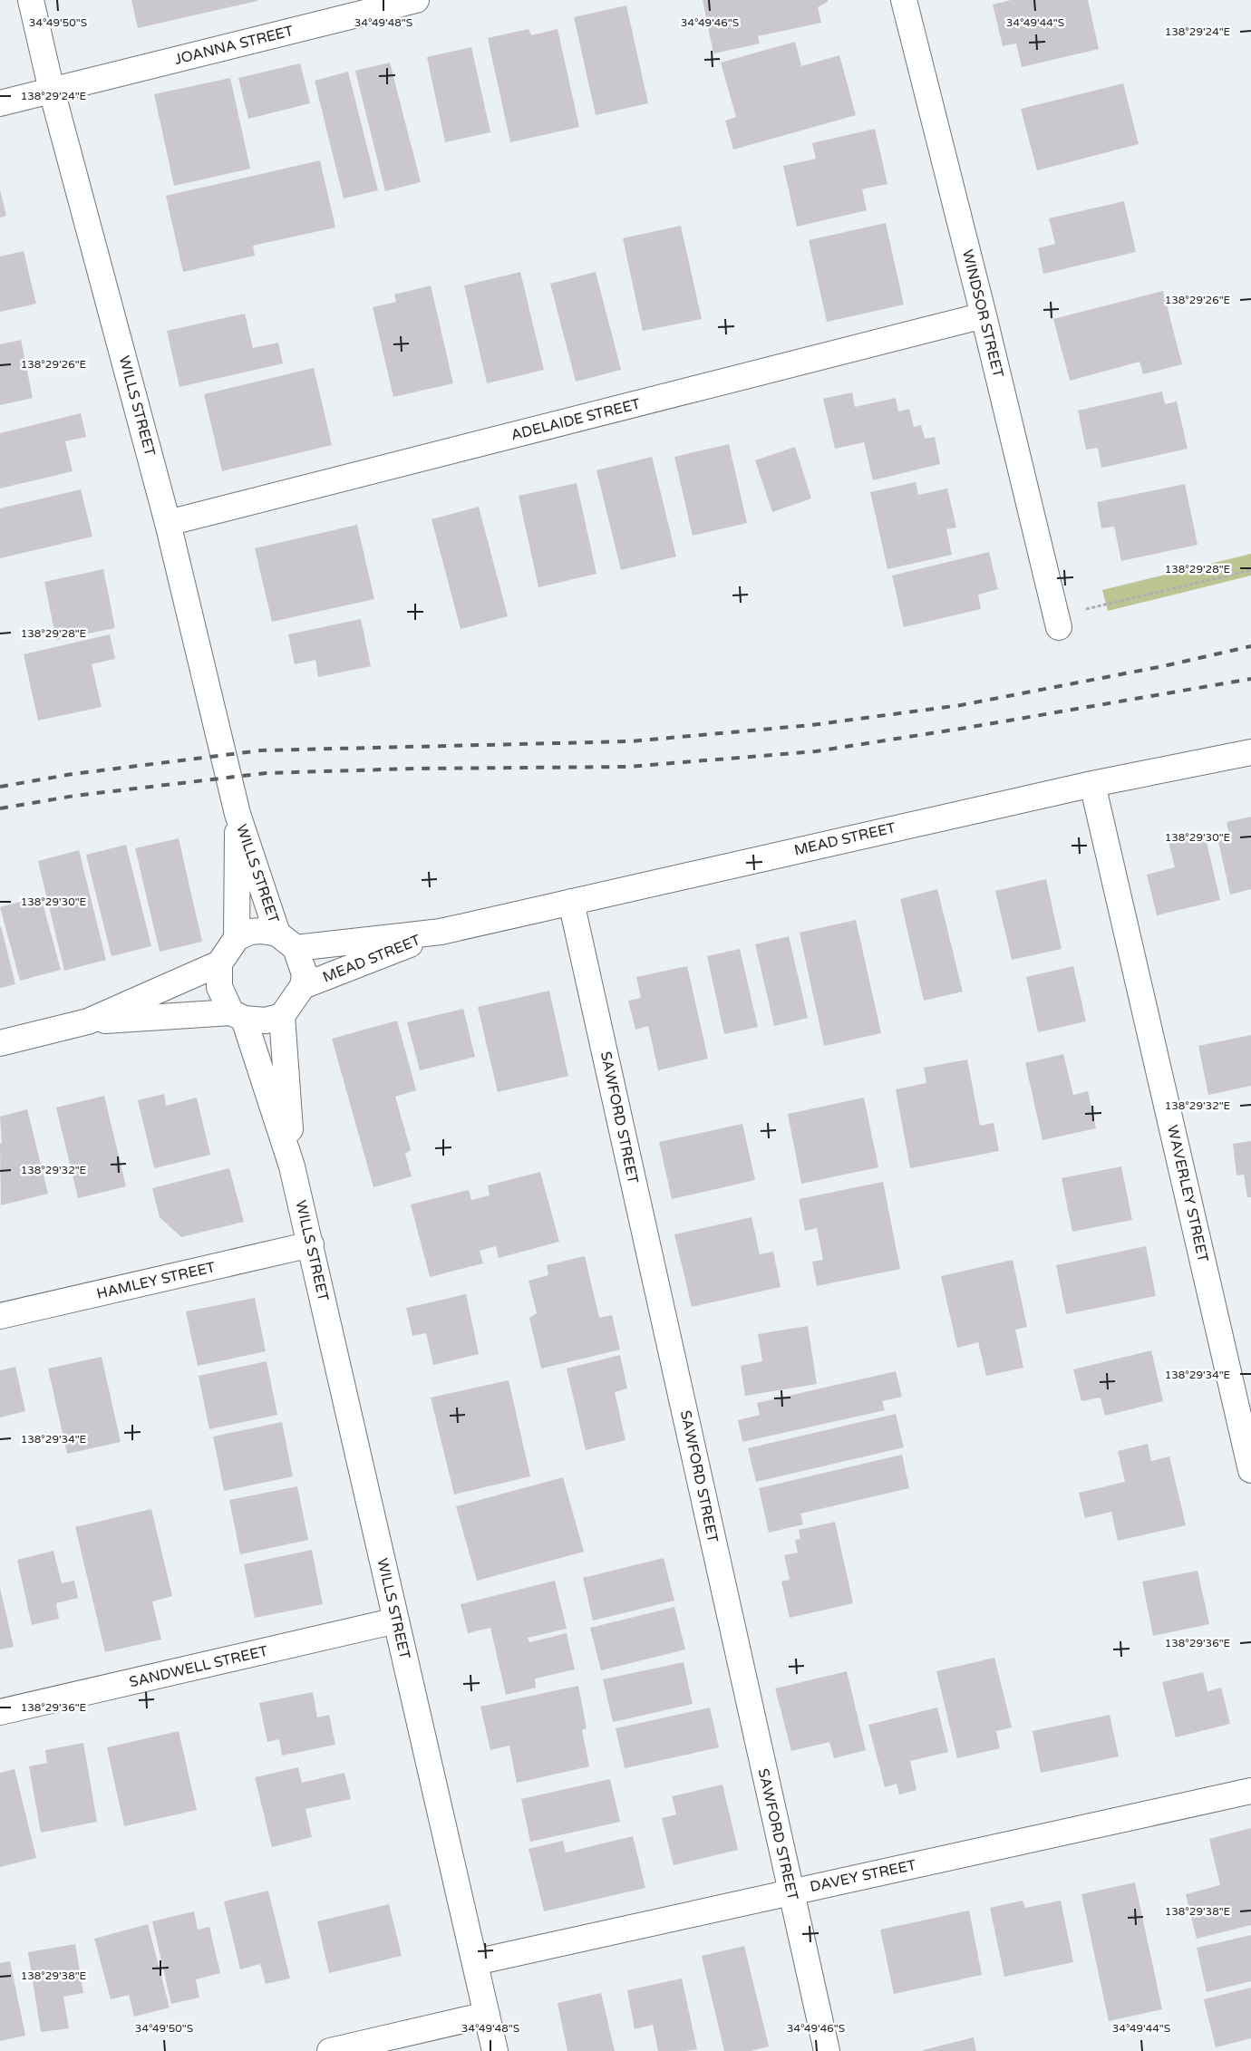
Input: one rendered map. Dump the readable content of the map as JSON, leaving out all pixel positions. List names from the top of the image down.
{
  "streets": {
    "street": [
      "JOANNA STREET",
      "WINDSOR STREET",
      "WILLS STREET",
      "ADELAIDE STREET",
      "MEAD STREET",
      "SAWFORD STREET",
      "WAVERLEY STREET",
      "HAMLEY STREET",
      "SANDWELL STREET",
      "DAVEY STREET"
    ]
  },
  "crossings": [
    ["JOANNA STREET", "WILLS STREET"],
    ["WINDSOR STREET", "ADELAIDE STREET"],
    ["WILLS STREET", "ADELAIDE STREET"],
    ["WILLS STREET", "MEAD STREET"],
    ["WILLS STREET", "HAMLEY STREET"],
    ["WILLS STREET", "SANDWELL STREET"],
    ["WILLS STREET", "DAVEY STREET"],
    ["MEAD STREET", "SAWFORD STREET"],
    ["MEAD STREET", "WAVERLEY STREET"],
    ["SAWFORD STREET", "DAVEY STREET"]
  ],
  "coordinates": [
    "34°49'50\"S",
    "34°49'48\"S",
    "34°49'46\"S",
    "34°49'44\"S",
    "138°29'24\"E",
    "138°29'26\"E",
    "138°29'28\"E",
    "138°29'30\"E",
    "138°29'32\"E",
    "138°29'34\"E",
    "138°29'36\"E",
    "138°29'38\"E"
  ]
}
